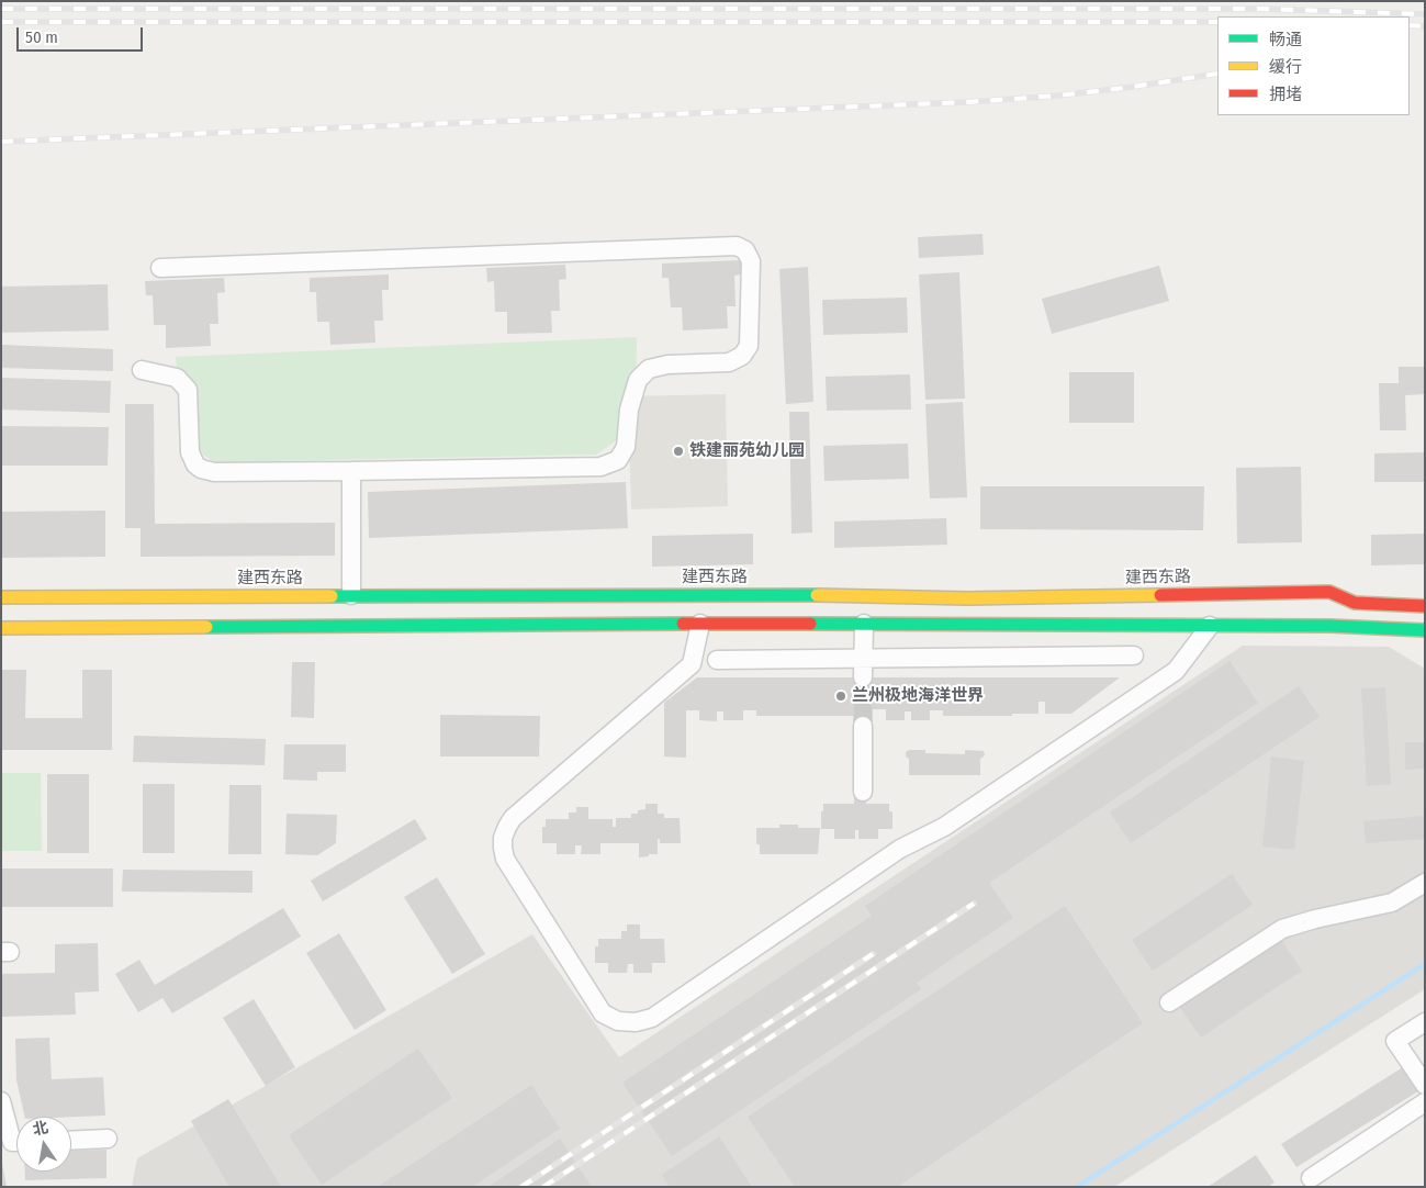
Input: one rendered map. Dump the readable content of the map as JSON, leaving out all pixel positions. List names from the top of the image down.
{
  "streets": {
    "highway": ["建西东路"]
  },
  "places": ["铁建丽苑幼儿园", "兰州极地海洋世界"],
  "legend": ["畅通", "缓行", "拥堵"],
  "scale_bar": "50 m",
  "north": "top"
}
